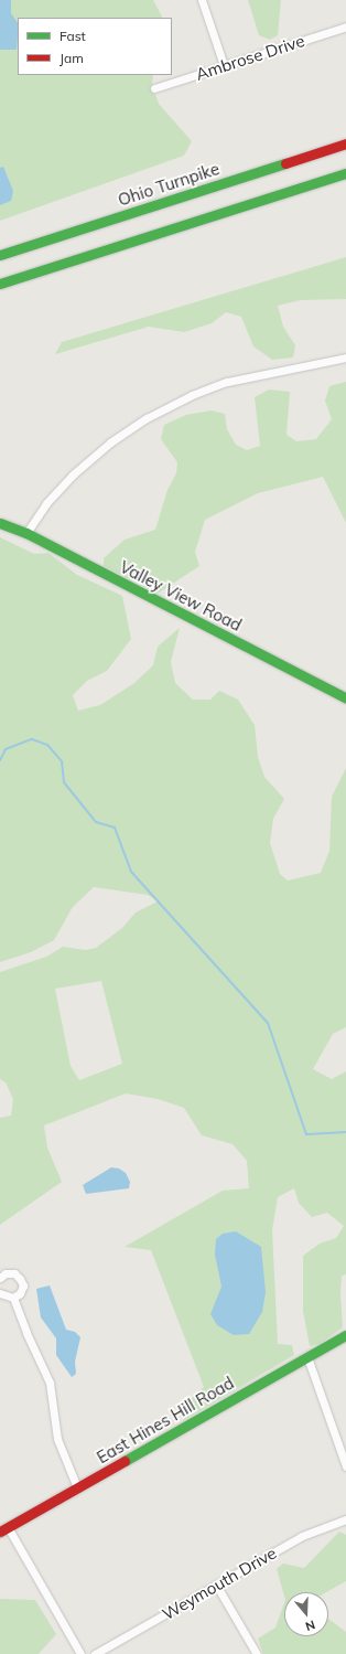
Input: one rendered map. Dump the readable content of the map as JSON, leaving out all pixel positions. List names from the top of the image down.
{
  "streets": {
    "main road": ["Ohio Turnpike", "Valley View Road", "East Hines Hill Road"],
    "street": ["Ambrose Drive", "Weymouth Drive"]
  },
  "legend": ["Fast", "Jam"],
  "north": "bottom"
}
